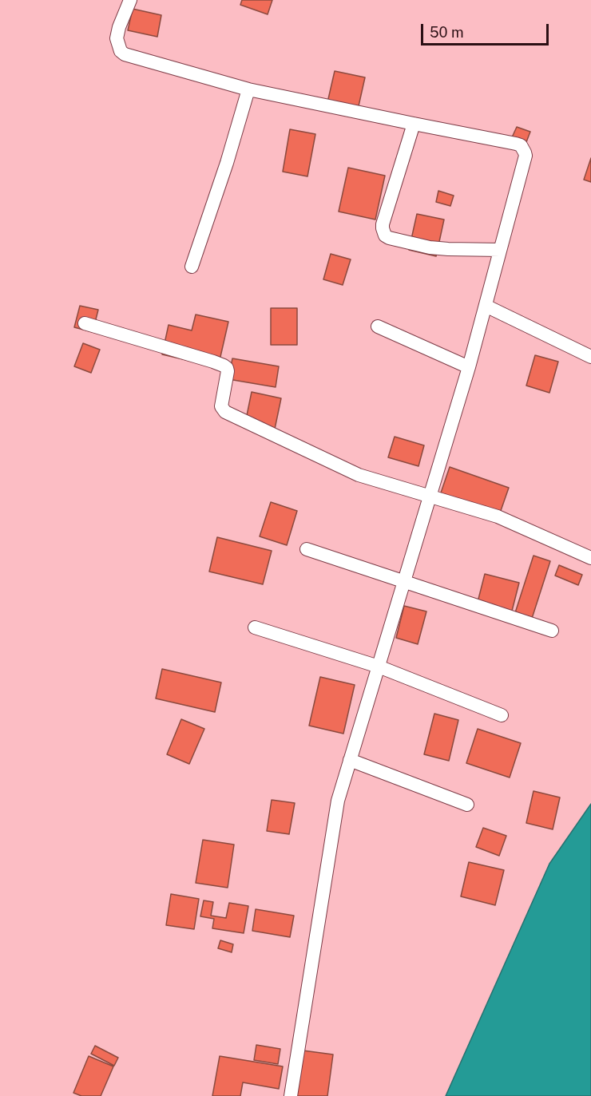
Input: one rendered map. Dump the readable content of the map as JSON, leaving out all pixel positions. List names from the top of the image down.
{
  "scale_bar": "50 m"
}
